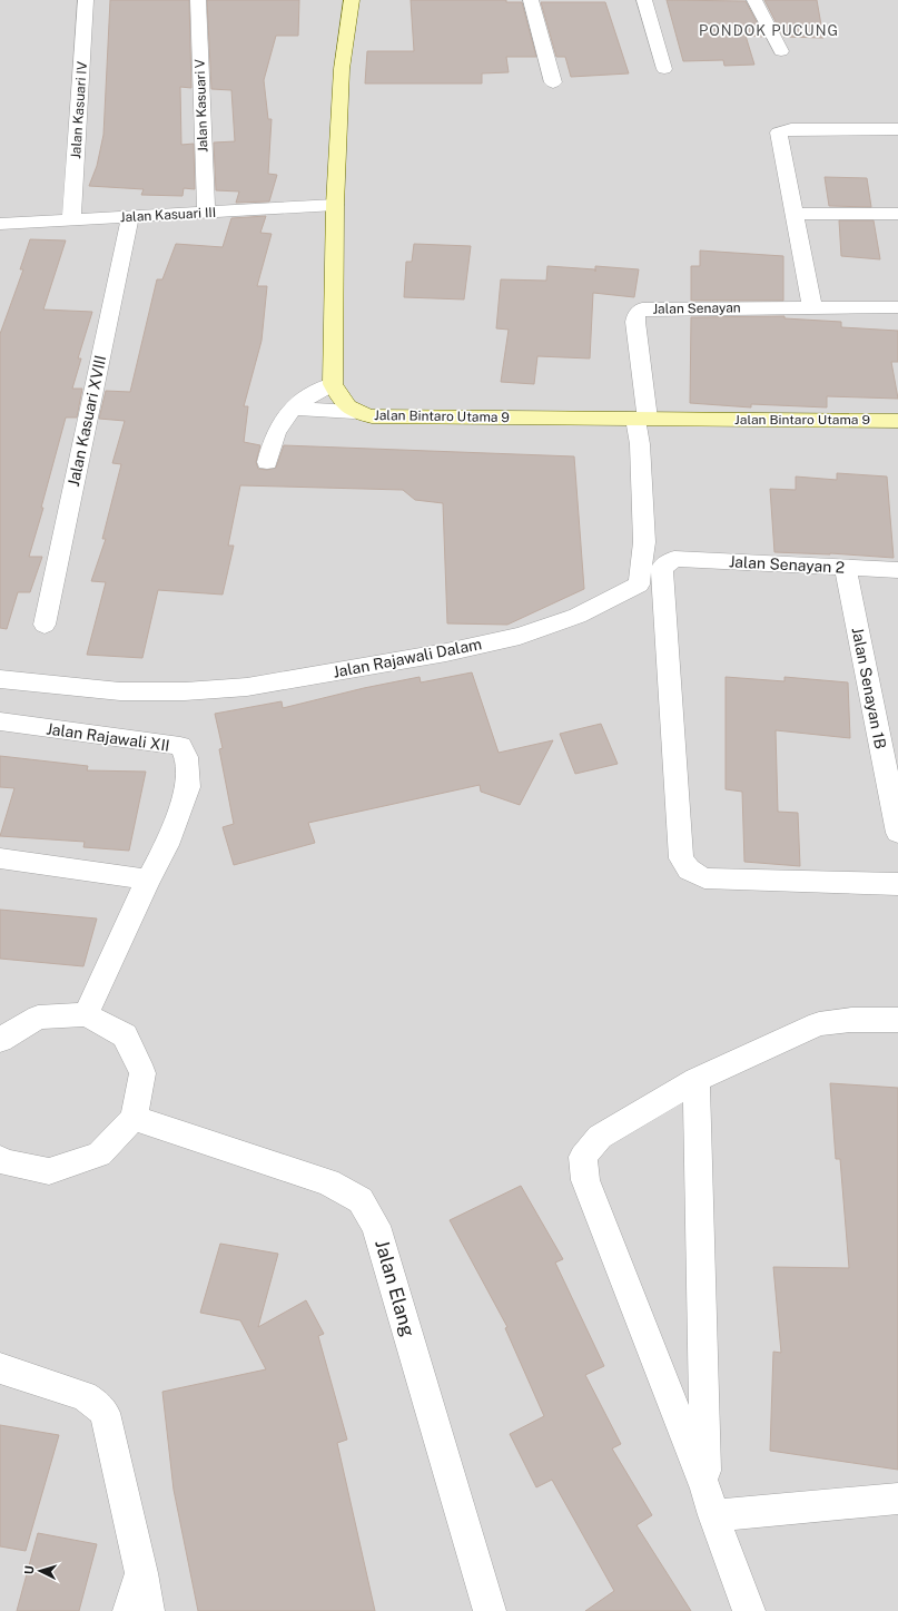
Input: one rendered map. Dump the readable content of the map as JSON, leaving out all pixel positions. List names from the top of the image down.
{
  "streets": {
    "street": [
      "Jalan Kasuari V",
      "Jalan Kasuari IV",
      "Jalan Kasuari III",
      "Jalan Senayan",
      "Jalan Bintaro Utama 9",
      "Jalan Kasuari XVIII",
      "Jalan Senayan 2",
      "Jalan Rajawali Dalam",
      "Jalan Senayan 1B",
      "Jalan Rajawali XII",
      "Jalan Elang"
    ]
  },
  "crossings": [
    ["Jalan Kasuari V", "Jalan Kasuari III"],
    ["Jalan Kasuari IV", "Jalan Kasuari III"],
    ["Jalan Kasuari III", "Jalan Kasuari XVIII"],
    ["Jalan Senayan", "Jalan Bintaro Utama 9"],
    ["Jalan Senayan", "Jalan Rajawali Dalam"],
    ["Jalan Bintaro Utama 9", "Jalan Rajawali Dalam"],
    ["Jalan Senayan 2", "Jalan Senayan 1B"]
  ],
  "districts": ["PONDOK PUCUNG"],
  "north": "left"
}
